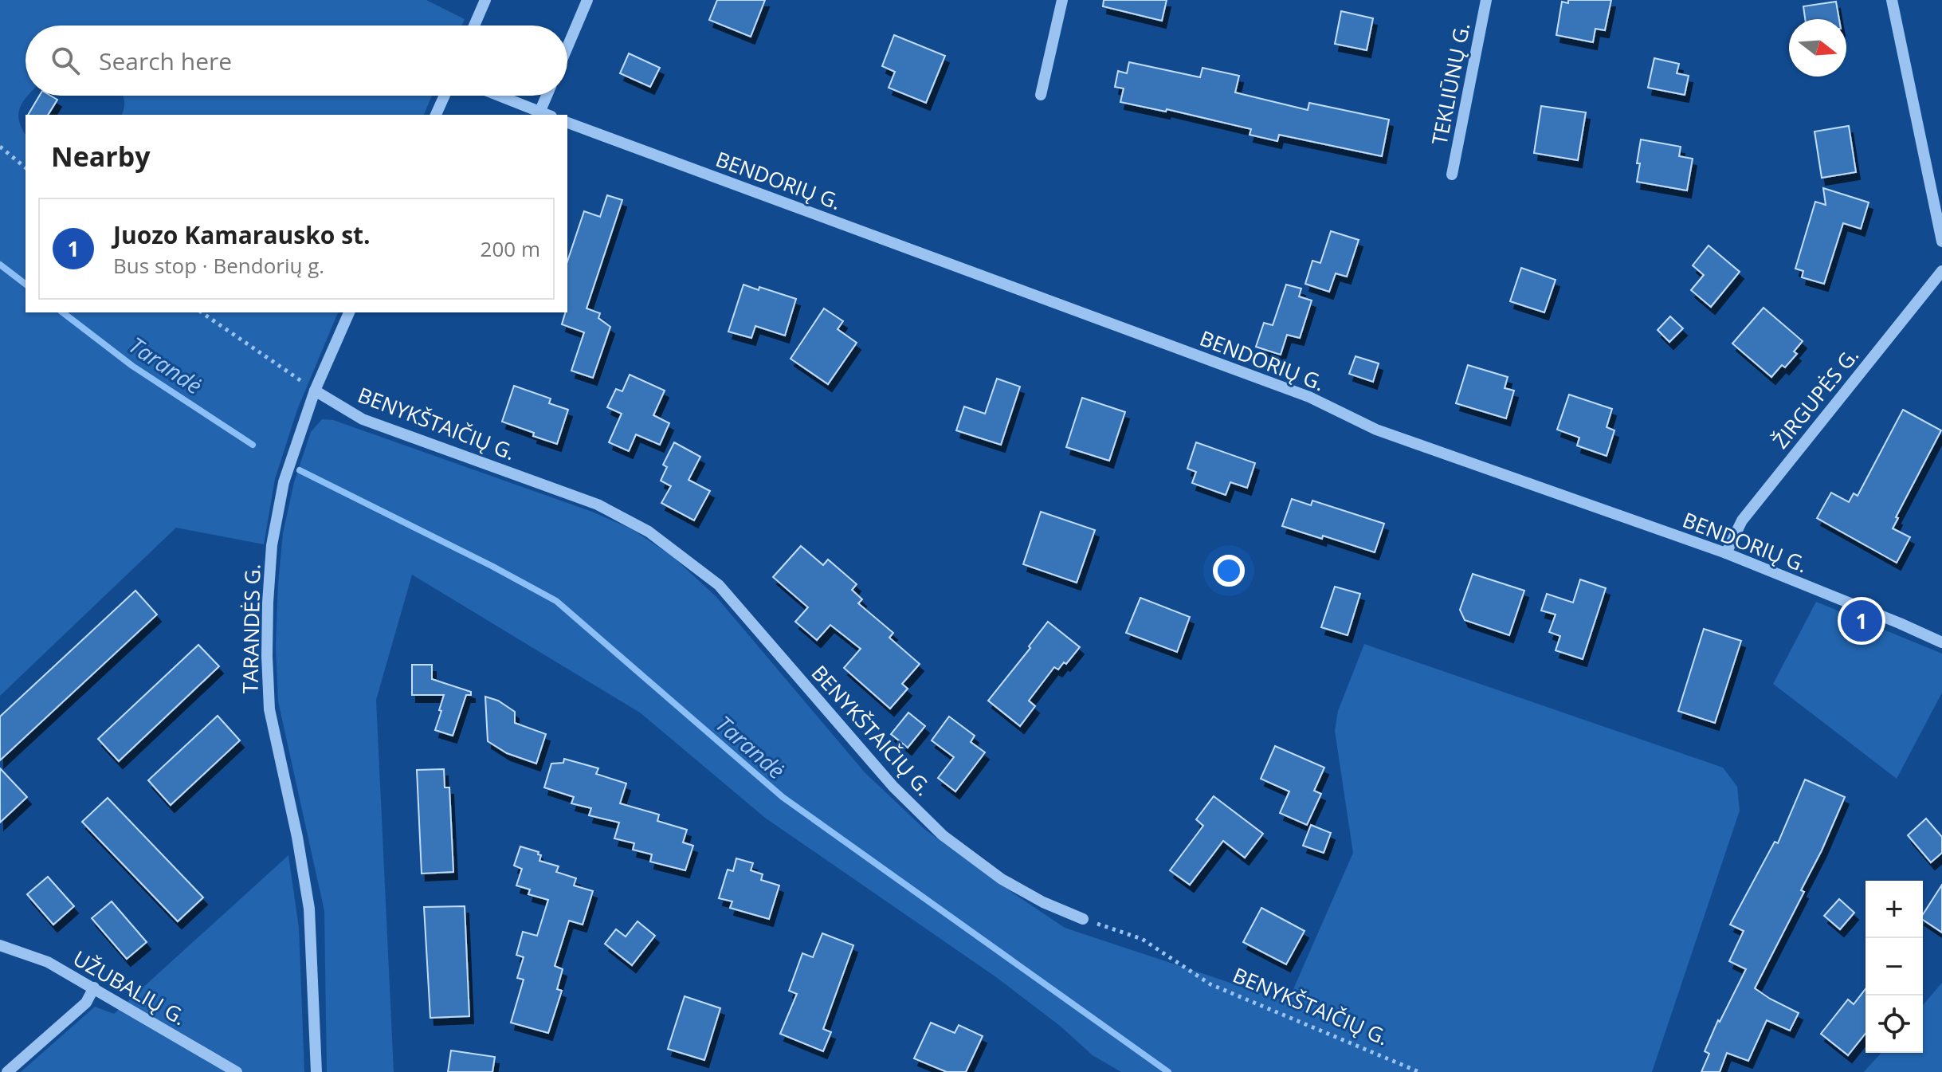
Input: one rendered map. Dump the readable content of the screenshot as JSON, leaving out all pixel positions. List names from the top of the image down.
{
  "streets": {
    "street": [
      "TEKLIŪNŲ G.",
      "BENDORIŲ G.",
      "ŽIRGUPĖS G.",
      "BENYKŠTAIČIŲ G.",
      "TARANDĖS G.",
      "UŽUBALIŲ G."
    ]
  },
  "crossings": [
    ["BENDORIŲ G.", "ŽIRGUPĖS G."],
    ["BENYKŠTAIČIŲ G.", "TARANDĖS G."]
  ],
  "water": ["Tarandė"],
  "north": "right",
  "page": {
    "search": "Search here",
    "heading": "Nearby",
    "list": [
      {
        "mark": "1",
        "name": "Juozo Kamarausko st.",
        "note": "Bus stop · Bendorių g.",
        "value": "200 m"
      }
    ],
    "pins": "1",
    "map_buttons": ["+", "−"]
  }
}
